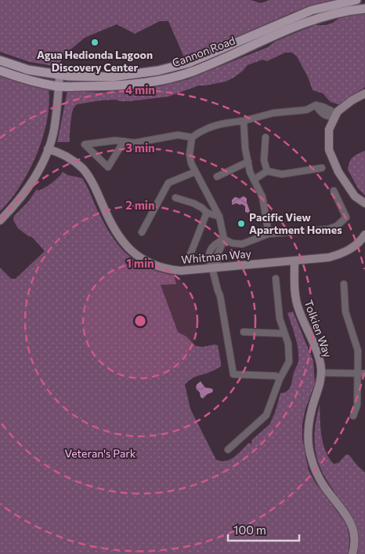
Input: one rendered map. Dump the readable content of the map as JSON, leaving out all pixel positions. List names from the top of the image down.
{
  "streets": {
    "main road": ["Cannon Road"],
    "street": ["Whitman Way", "Tolkien Way"]
  },
  "crossings": [
    ["Whitman Way", "Tolkien Way"]
  ],
  "parks": ["Veteran's Park"],
  "places": ["Agua Hedionda Lagoon Discovery Center", "Pacific View Apartment Homes"],
  "scale_bar": "100 m",
  "rings": [
    "4 min",
    "3 min",
    "2 min",
    "1 min"
  ]
}
